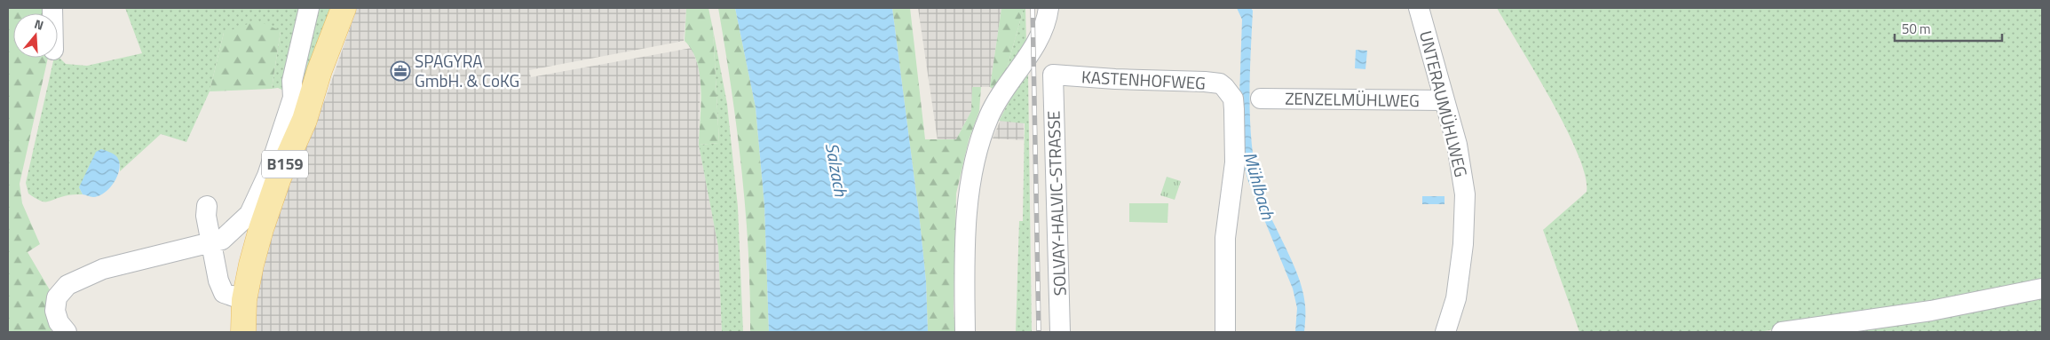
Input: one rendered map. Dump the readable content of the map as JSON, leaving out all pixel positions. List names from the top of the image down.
{
  "streets": {
    "main road": ["B159"],
    "street": [
      "KASTENHOFWEG",
      "ZENZELMÜHLWEG",
      "UNTERAUMÜHLWEG",
      "SOLVAY-HALVIC-STRASSE"
    ]
  },
  "crossings": [
    ["KASTENHOFWEG", "SOLVAY-HALVIC-STRASSE"],
    ["ZENZELMÜHLWEG", "UNTERAUMÜHLWEG"]
  ],
  "water": ["Salzach", "Mühlbach"],
  "places": {
    "office": ["SPAGYRA GmbH. & CoKG"]
  },
  "scale_bar": "50 m",
  "north": "top"
}
